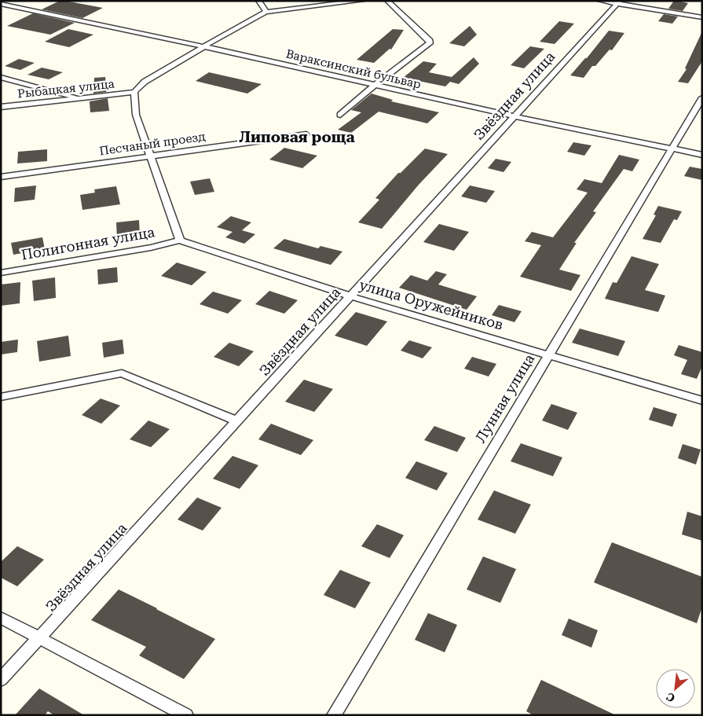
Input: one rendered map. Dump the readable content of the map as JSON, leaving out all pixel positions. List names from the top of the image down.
{
  "streets": {
    "street": [
      "Вараксинский бульвар",
      "Рыбацкая улица",
      "Звёздная улица",
      "Песчаный проезд",
      "Полигонная улица",
      "улица Оружейников",
      "Лунная улица"
    ]
  },
  "crossings": [
    ["Вараксинский бульвар", "Звёздная улица"],
    ["Вараксинский бульвар", "Лунная улица"],
    ["Звёздная улица", "улица Оружейников"],
    ["Полигонная улица", "улица Оружейников"],
    ["улица Оружейников", "Лунная улица"]
  ],
  "districts": ["Липовая роща"],
  "north": "bottom left"
}
